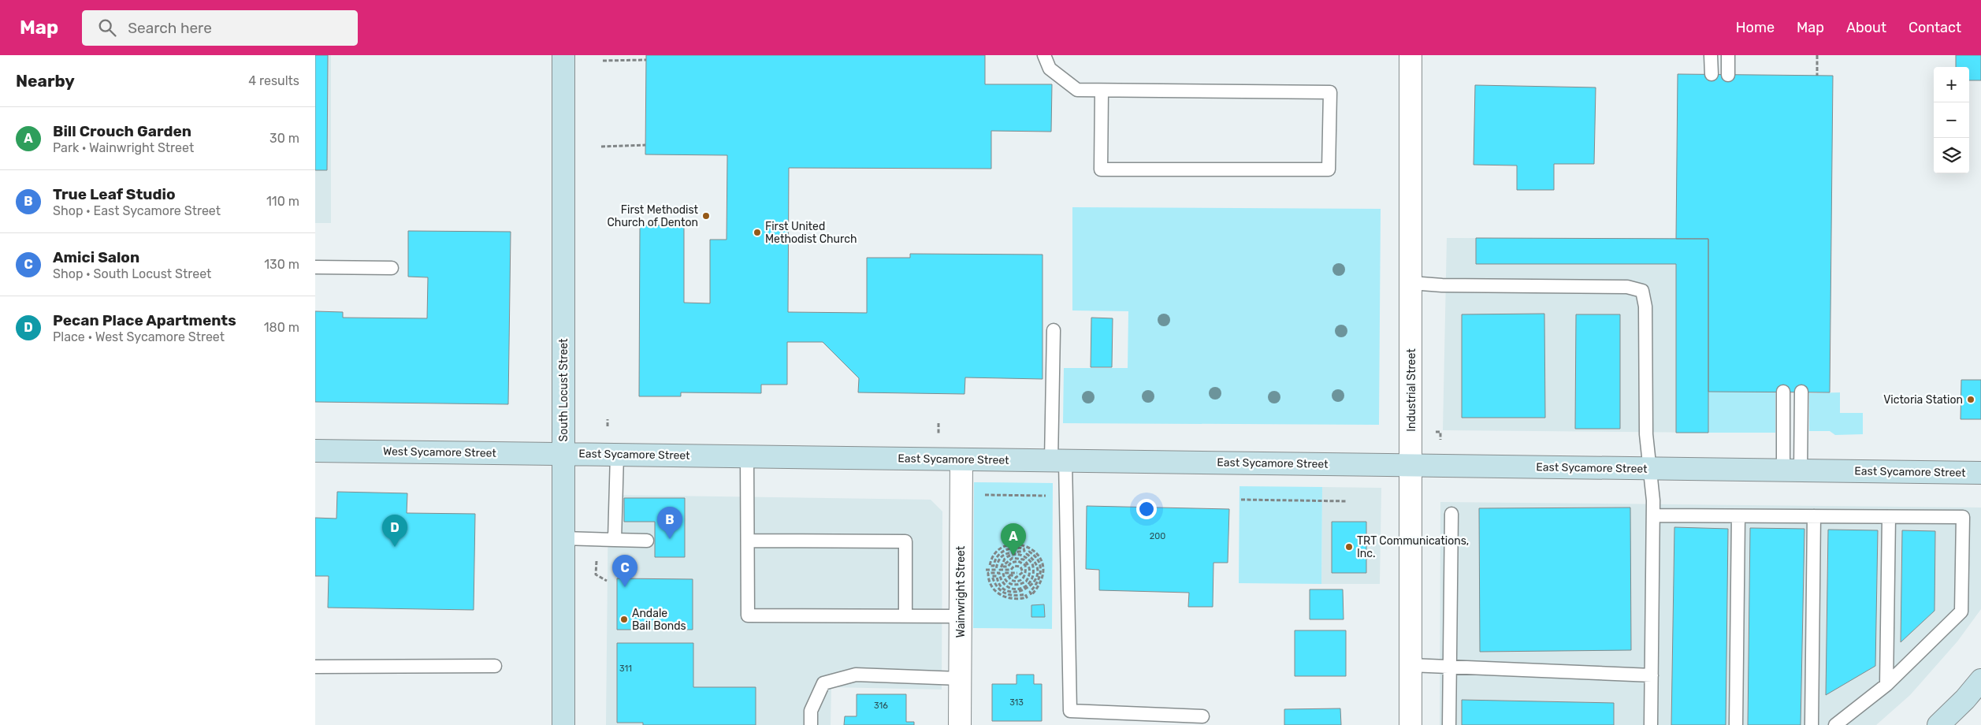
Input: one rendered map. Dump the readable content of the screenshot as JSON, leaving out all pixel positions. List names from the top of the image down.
{
  "streets": {
    "street": [
      "South Locust Street",
      "Industrial Street",
      "West Sycamore Street",
      "East Sycamore Street",
      "Wainwright Street"
    ]
  },
  "crossings": [
    ["South Locust Street", "West Sycamore Street"],
    ["South Locust Street", "East Sycamore Street"],
    ["Industrial Street", "East Sycamore Street"],
    ["West Sycamore Street", "East Sycamore Street"],
    ["East Sycamore Street", "Wainwright Street"]
  ],
  "places": [
    "First Methodist Church of Denton",
    "First United Methodist Church",
    "Victoria Station",
    "TRT Communications, Inc.",
    "Andale Bail Bonds"
  ],
  "house_numbers": [
    "200",
    "311",
    "313",
    "316"
  ],
  "page": {
    "header": "Map",
    "search": "Search here",
    "nav": [
      "Home",
      "Map",
      "About",
      "Contact"
    ],
    "heading": ["Nearby", "4 results"],
    "map_buttons": ["+", "−"],
    "list": [
      {
        "mark": "A",
        "name": "Bill Crouch Garden",
        "note": "Park · Wainwright Street",
        "value": "30 m"
      },
      {
        "mark": "B",
        "name": "True Leaf Studio",
        "note": "Shop · East Sycamore Street",
        "value": "110 m"
      },
      {
        "mark": "C",
        "name": "Amici Salon",
        "note": "Shop · South Locust Street",
        "value": "130 m"
      },
      {
        "mark": "D",
        "name": "Pecan Place Apartments",
        "note": "Place · West Sycamore Street",
        "value": "180 m"
      }
    ],
    "pins": [
      "B",
      "D",
      "A",
      "C"
    ]
  }
}
